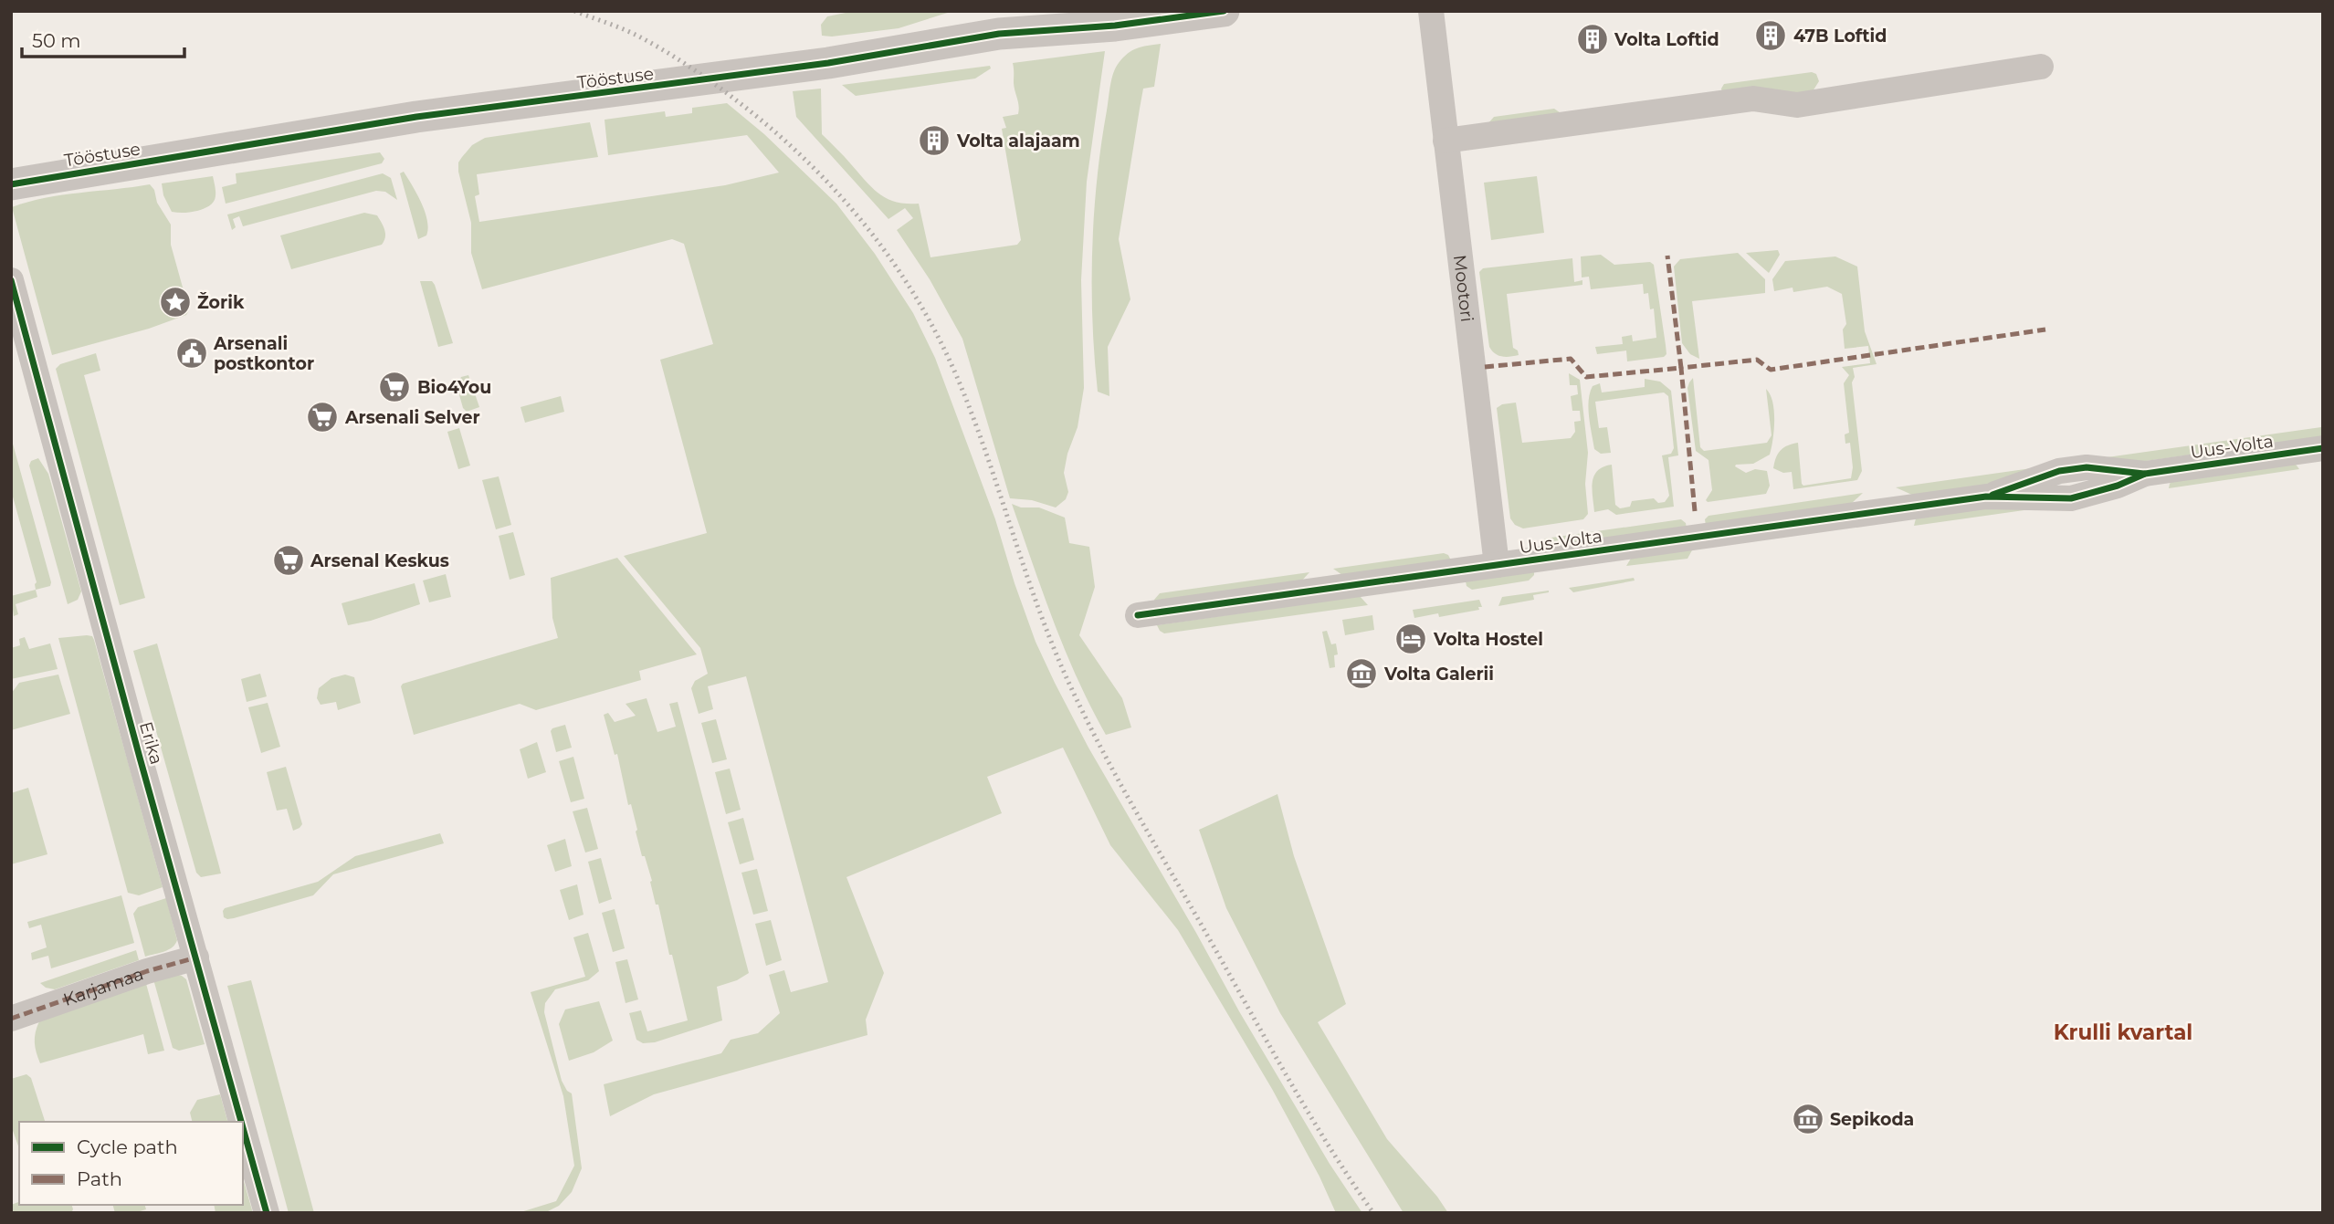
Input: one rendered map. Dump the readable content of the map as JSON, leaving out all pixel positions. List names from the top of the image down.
{
  "streets": {
    "street": [
      "Tööstuse",
      "Mootori",
      "Uus-Volta",
      "Erika",
      "Karjamaa"
    ]
  },
  "crossings": [
    ["Mootori", "Uus-Volta"],
    ["Erika", "Karjamaa"]
  ],
  "districts": ["Krulli kvartal"],
  "places": {
    "building": ["47B Loftid", "Volta Loftid", "Volta alajaam"],
    "place": ["Žorik"],
    "public building": ["Arsenali postkontor"],
    "supermarket": ["Bio4You", "Arsenali Selver", "Arsenal Keskus"],
    "hotel": ["Volta Hostel"],
    "museum": ["Volta Galerii", "Sepikoda"]
  },
  "legend": ["Cycle path", "Path"],
  "scale_bar": "50 m"
}
